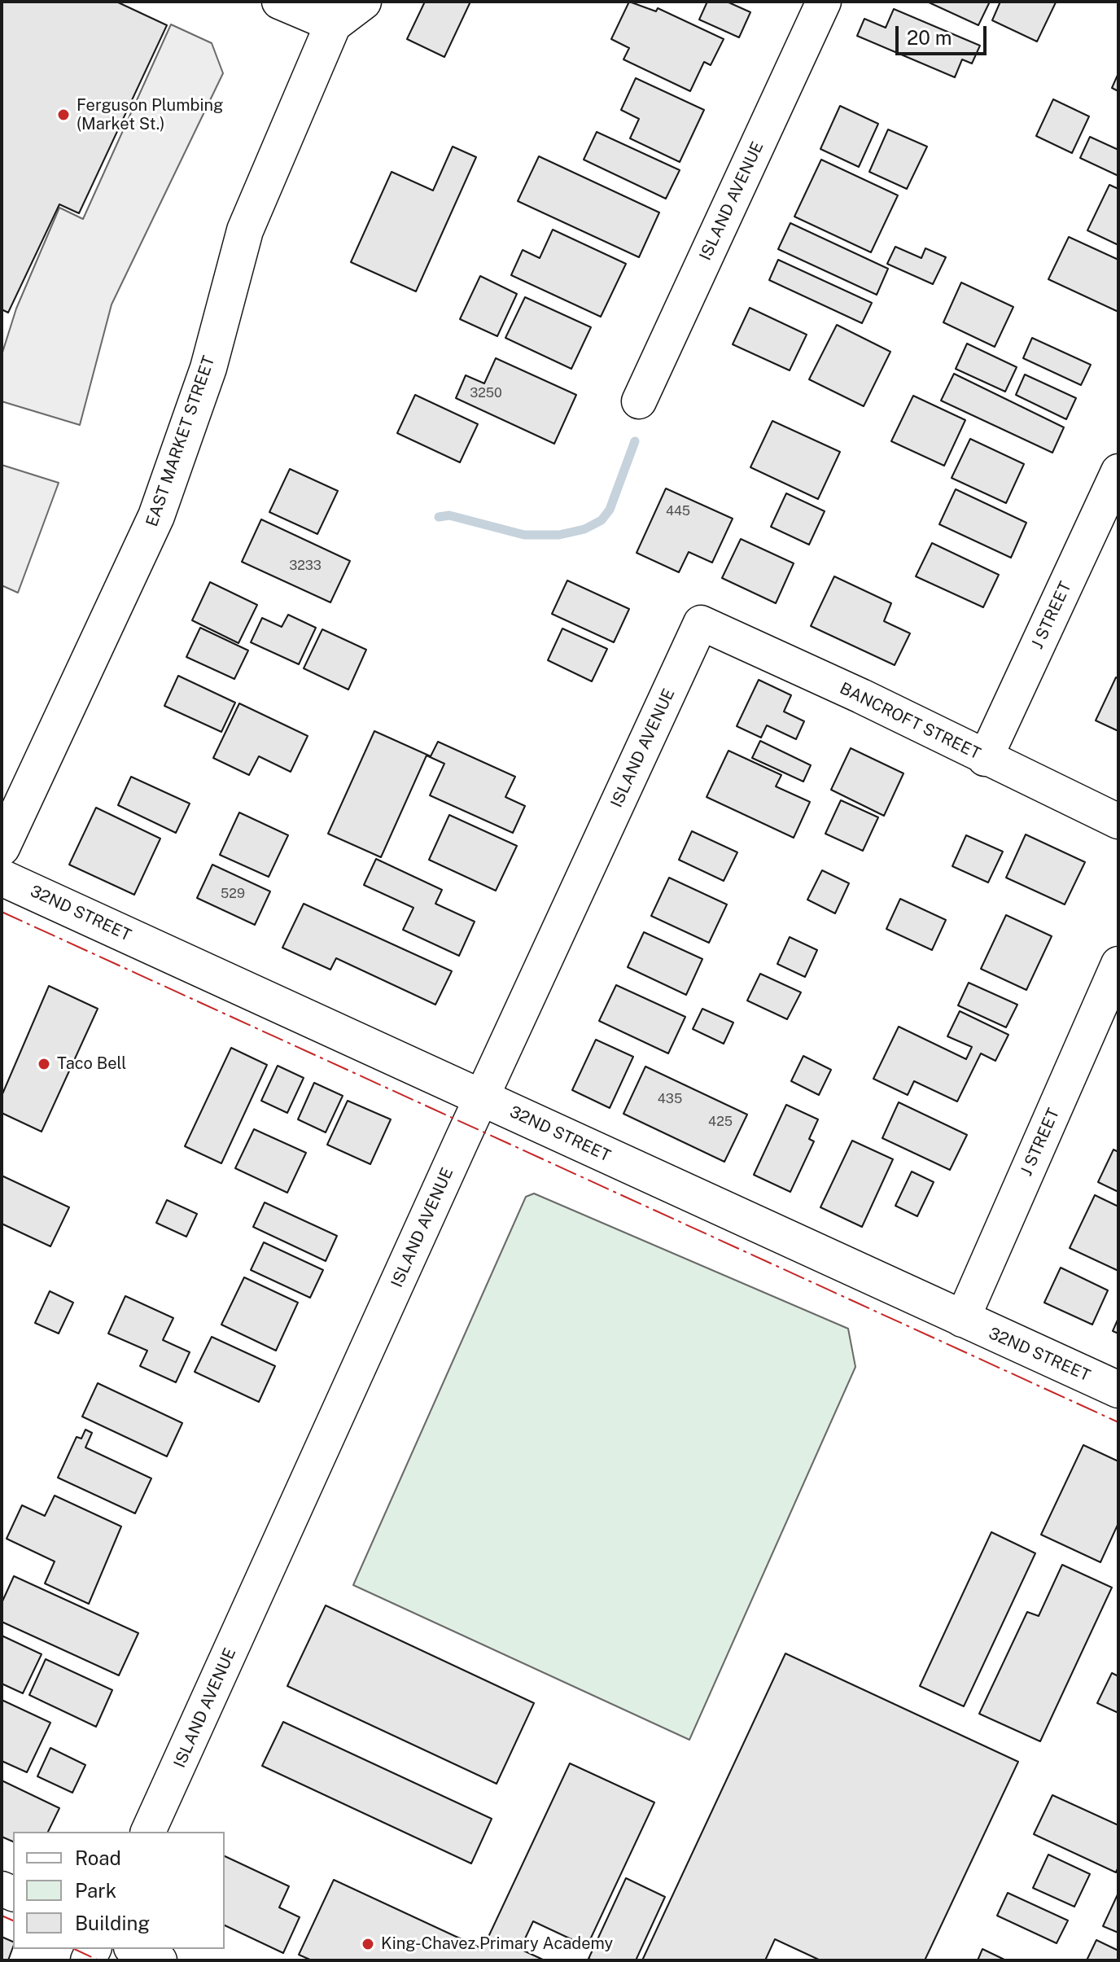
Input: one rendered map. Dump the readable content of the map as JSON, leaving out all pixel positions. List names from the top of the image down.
{
  "streets": {
    "main road": ["EAST MARKET STREET", "32ND STREET"],
    "street": ["ISLAND AVENUE", "J STREET", "BANCROFT STREET"]
  },
  "crossings": [
    ["ISLAND AVENUE", "BANCROFT STREET"],
    ["ISLAND AVENUE", "32ND STREET"],
    ["J STREET", "BANCROFT STREET"],
    ["J STREET", "32ND STREET"]
  ],
  "places": ["Ferguson Plumbing (Market St.)", "Taco Bell", "King-Chavez Primary Academy"],
  "house_numbers": [
    "3250",
    "445",
    "3233",
    "529",
    "435",
    "425"
  ],
  "legend": ["Road", "Park", "Building"],
  "scale_bar": "20 m"
}
